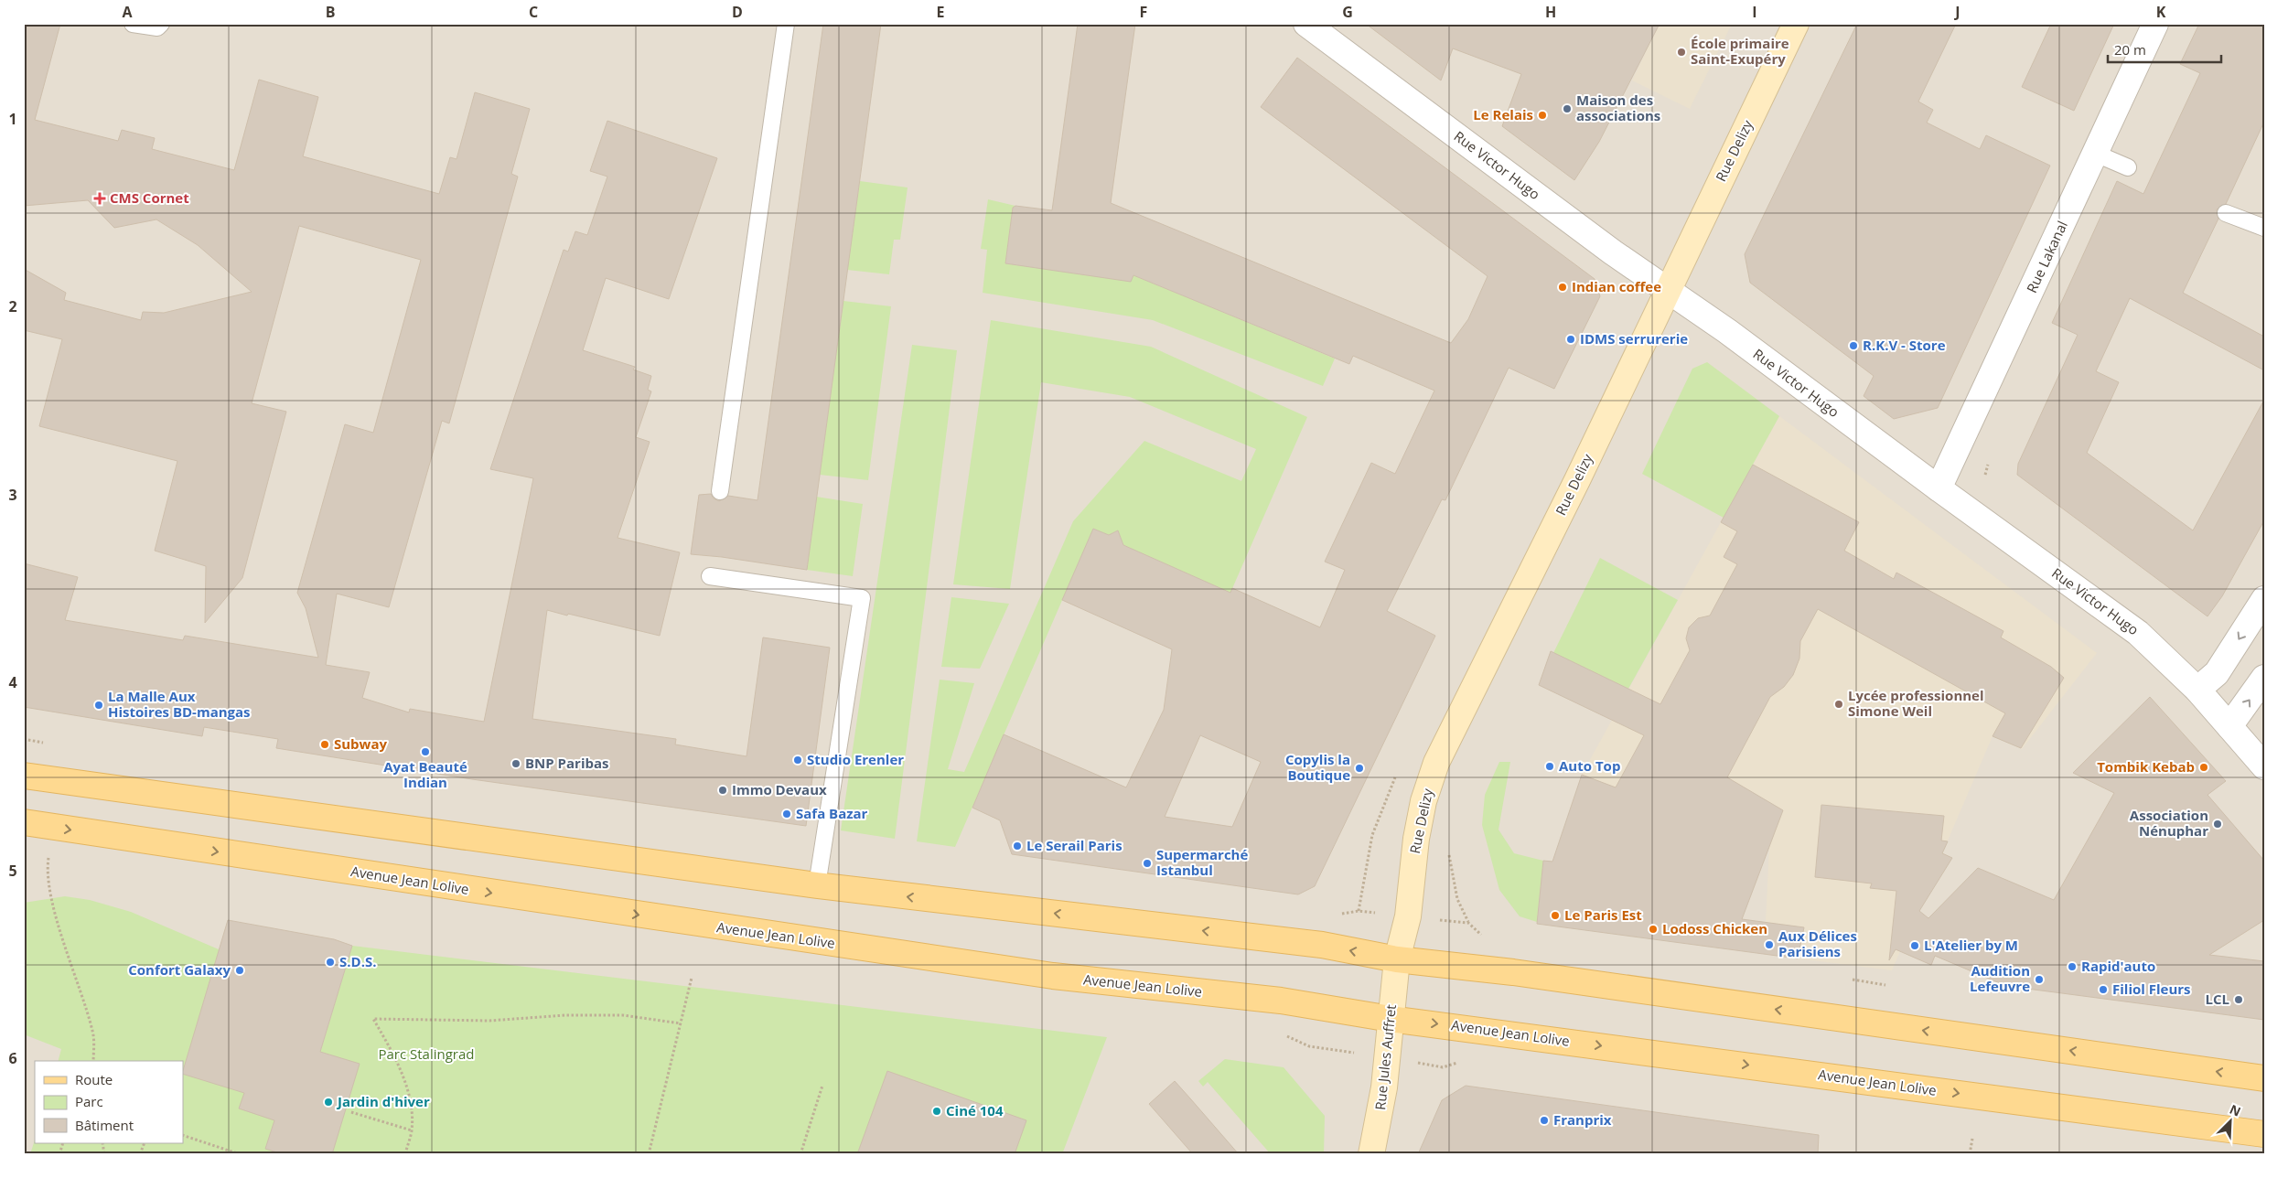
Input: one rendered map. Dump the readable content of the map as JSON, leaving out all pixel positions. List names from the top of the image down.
{
  "streets": {
    "main road": ["Rue Delizy", "Avenue Jean Lolive", "Rue Jules Auffret"],
    "street": ["Rue Victor Hugo", "Rue Lakanal"]
  },
  "crossings": [
    ["Rue Delizy", "Rue Victor Hugo"],
    ["Rue Delizy", "Rue Jules Auffret"],
    ["Rue Victor Hugo", "Rue Lakanal"],
    ["Avenue Jean Lolive", "Rue Jules Auffret"]
  ],
  "parks": ["Parc Stalingrad"],
  "places": {
    "other": [
      "École primaire Saint-Exupéry",
      "Maison des associations",
      "Le Relais",
      "Indian coffee",
      "IDMS serrurerie",
      "R.K.V - Store",
      "Lycée professionnel Simone Weil",
      "La Malle Aux Histoires BD-mangas",
      "Subway",
      "Ayat Beauté Indian",
      "Studio Erenler",
      "BNP Paribas",
      "Auto Top",
      "Tombik Kebab",
      "Copylis la Boutique",
      "Immo Devaux",
      "Safa Bazar",
      "Association Nénuphar",
      "Le Serail Paris",
      "Supermarché Istanbul",
      "Le Paris Est",
      "Lodoss Chicken",
      "Aux Délices Parisiens",
      "L'Atelier by M",
      "S.D.S.",
      "Rapid'auto",
      "Confort Galaxy",
      "Audition Lefeuvre",
      "Filiol Fleurs",
      "LCL",
      "Jardin d'hiver",
      "Ciné 104",
      "Franprix"
    ],
    "health": ["CMS Cornet"]
  },
  "legend": ["Route", "Parc", "Bâtiment"],
  "scale_bar": "20 m",
  "north": "top right",
  "grid": {
    "columns": [
      "A",
      "B",
      "C",
      "D",
      "E",
      "F",
      "G",
      "H",
      "I",
      "J",
      "K"
    ],
    "rows": [
      "1",
      "2",
      "3",
      "4",
      "5",
      "6"
    ]
  }
}
